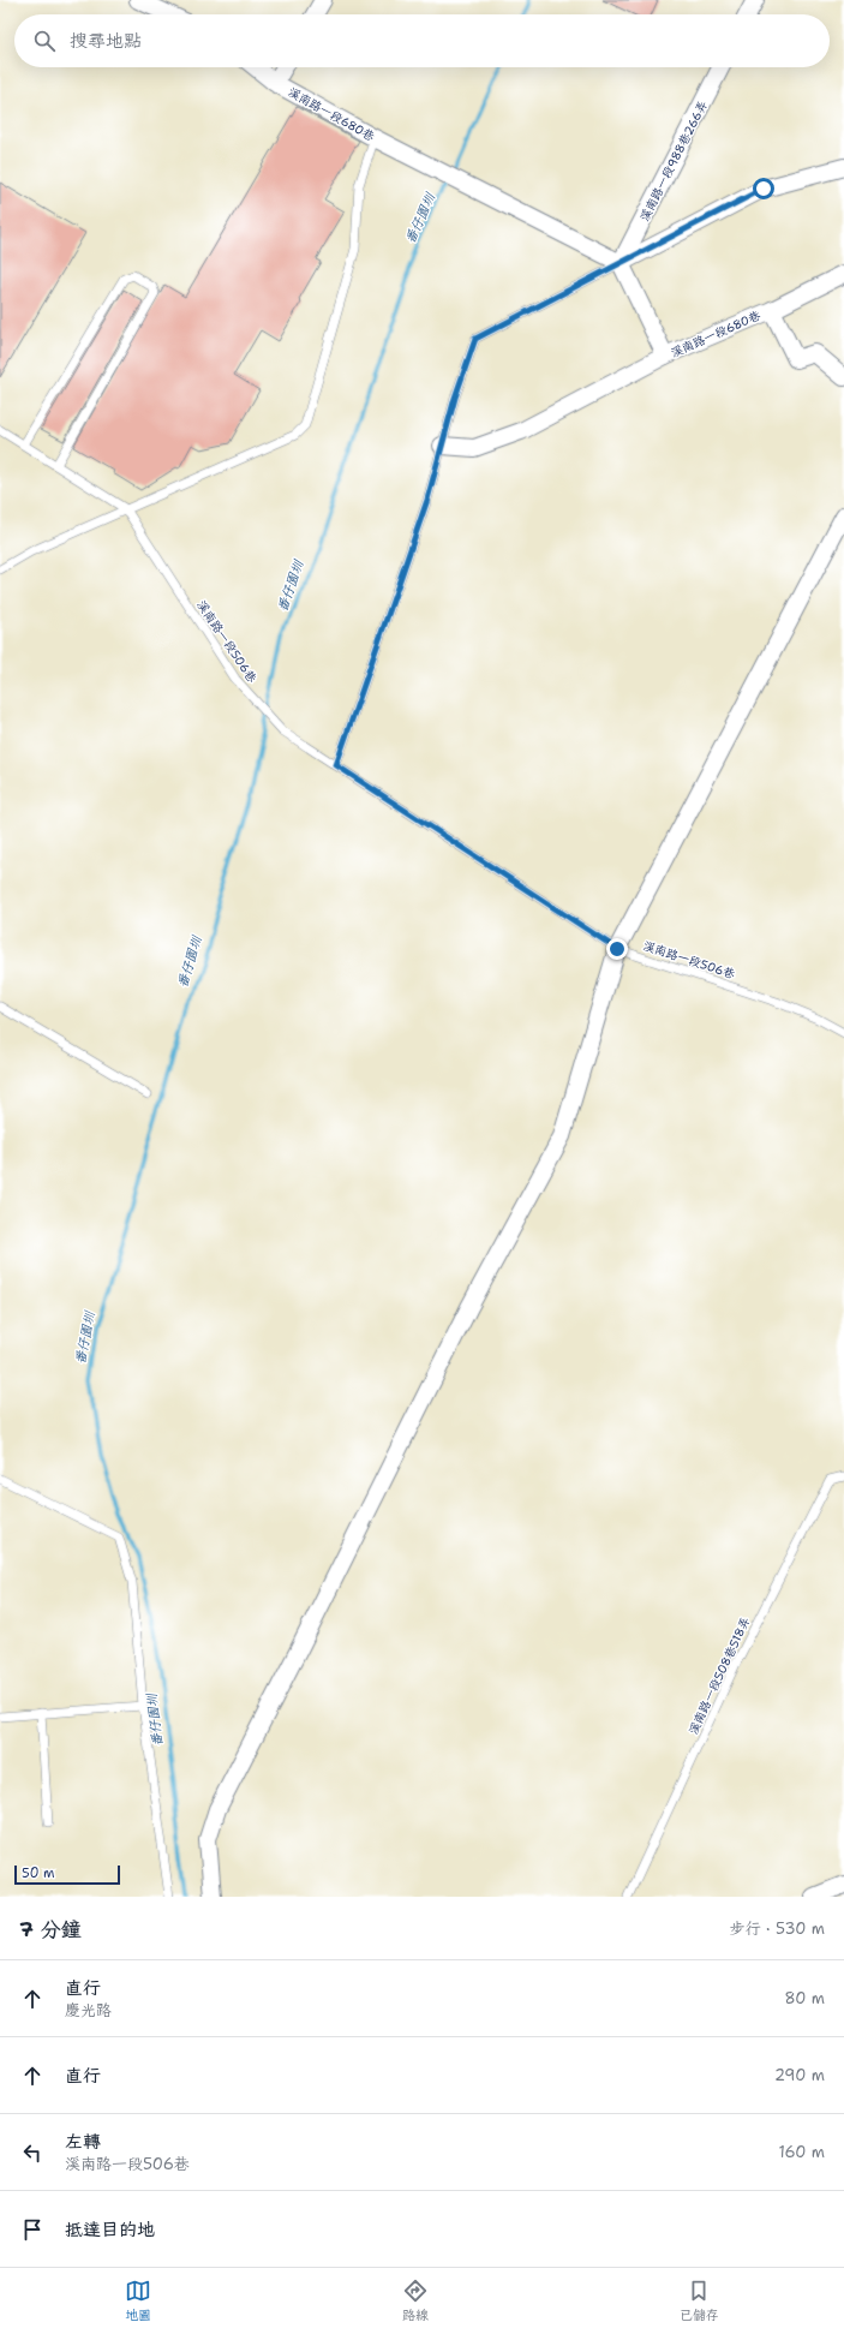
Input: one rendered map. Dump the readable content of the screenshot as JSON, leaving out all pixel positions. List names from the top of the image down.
{
  "streets": {
    "street": ["溪南路一段680巷", "溪南路一段988巷266弄"],
    "lane": ["溪南路一段506巷", "溪南路一段508巷518弄"]
  },
  "crossings": [
    ["溪南路一段680巷", "溪南路一段988巷266弄"]
  ],
  "water": ["番仔園圳"],
  "scale_bar": "50 m",
  "page": {
    "search": "搜尋地點",
    "scale": "50 m",
    "heading": ["7 分鐘", "步行 · 530 m"],
    "list": [
      ["直行", "慶光路", "80 m"],
      ["直行", "290 m"],
      ["左轉", "溪南路一段506巷", "160 m"],
      "抵達目的地"
    ],
    "nav": ["地圖", "路線", "已儲存"]
  }
}
